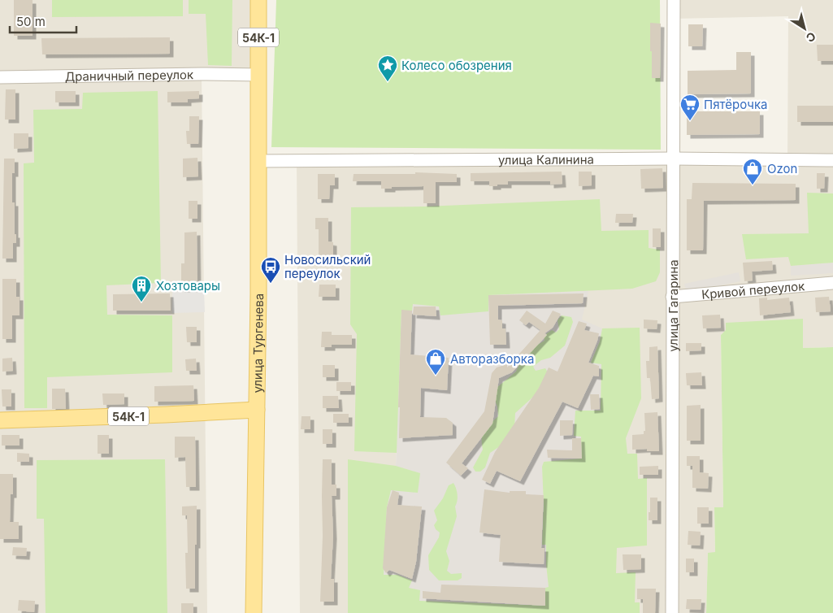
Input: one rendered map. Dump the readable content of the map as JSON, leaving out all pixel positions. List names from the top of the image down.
{
  "streets": {
    "main road": ["54К-1", "улица Тургенева"],
    "street": [
      "Драничный переулок",
      "улица Калинина",
      "Кривой переулок",
      "улица Гагарина"
    ]
  },
  "crossings": [
    ["54К-1", "улица Тургенева"],
    ["Драничный переулок", "улица Тургенева"],
    ["улица Калинина", "улица Гагарина"],
    ["улица Калинина", "улица Тургенева"],
    ["Кривой переулок", "улица Гагарина"]
  ],
  "places": {
    "place": ["Колесо обозрения"],
    "supermarket": ["Пятёрочка"],
    "shop": ["Ozon", "Авторазборка"],
    "bus stop": ["Новосильский переулок"],
    "building": ["Хозтовары"]
  },
  "scale_bar": "50 m",
  "north": "bottom right"
}
